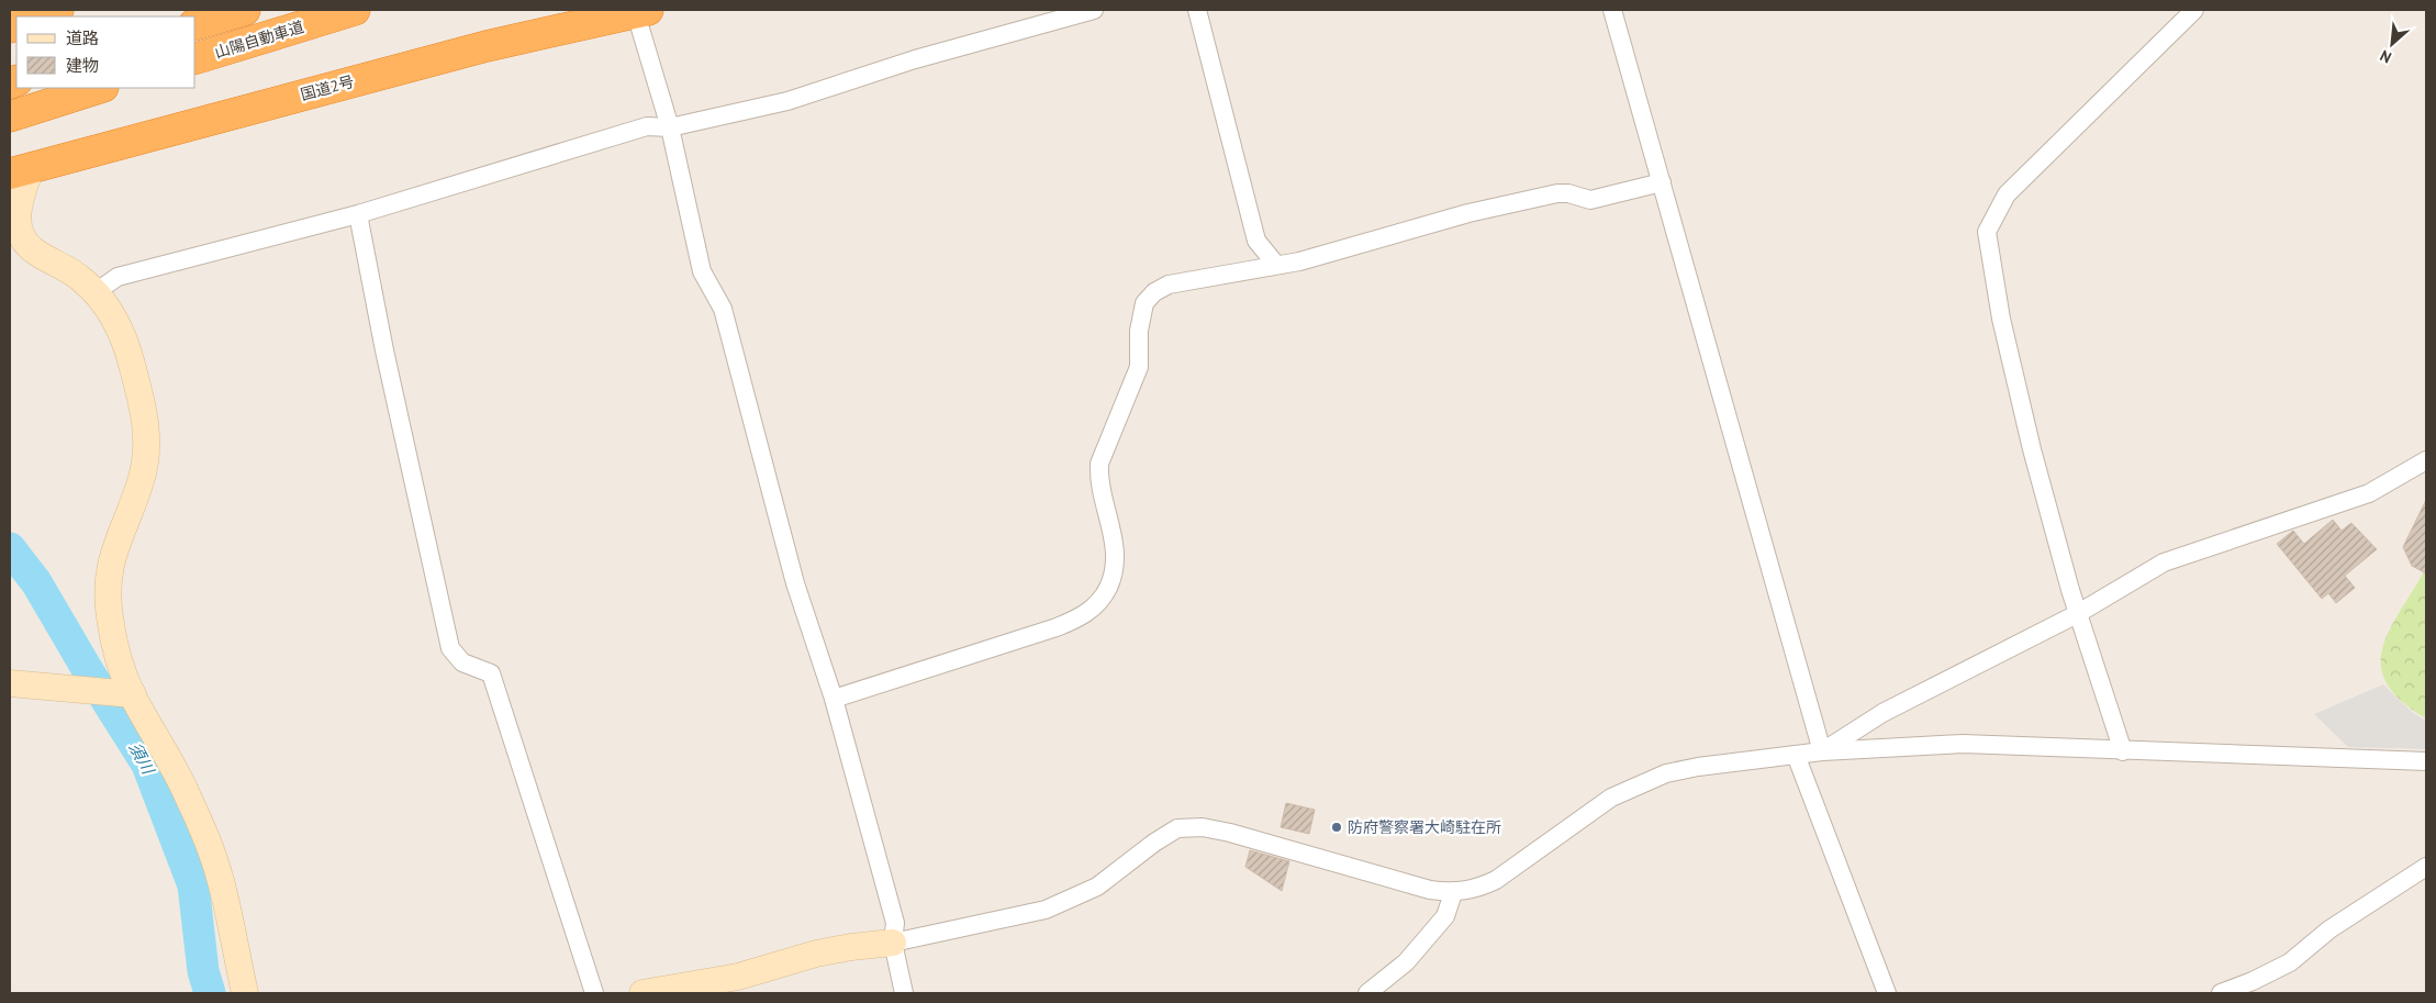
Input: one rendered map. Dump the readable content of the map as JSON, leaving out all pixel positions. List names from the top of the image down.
{
  "streets": {
    "highway": ["山陽自動車道", "国道2号"]
  },
  "water": ["須川"],
  "places": ["防府警察署大崎駐在所"],
  "legend": ["道路", "建物"],
  "north": "bottom left"
}
